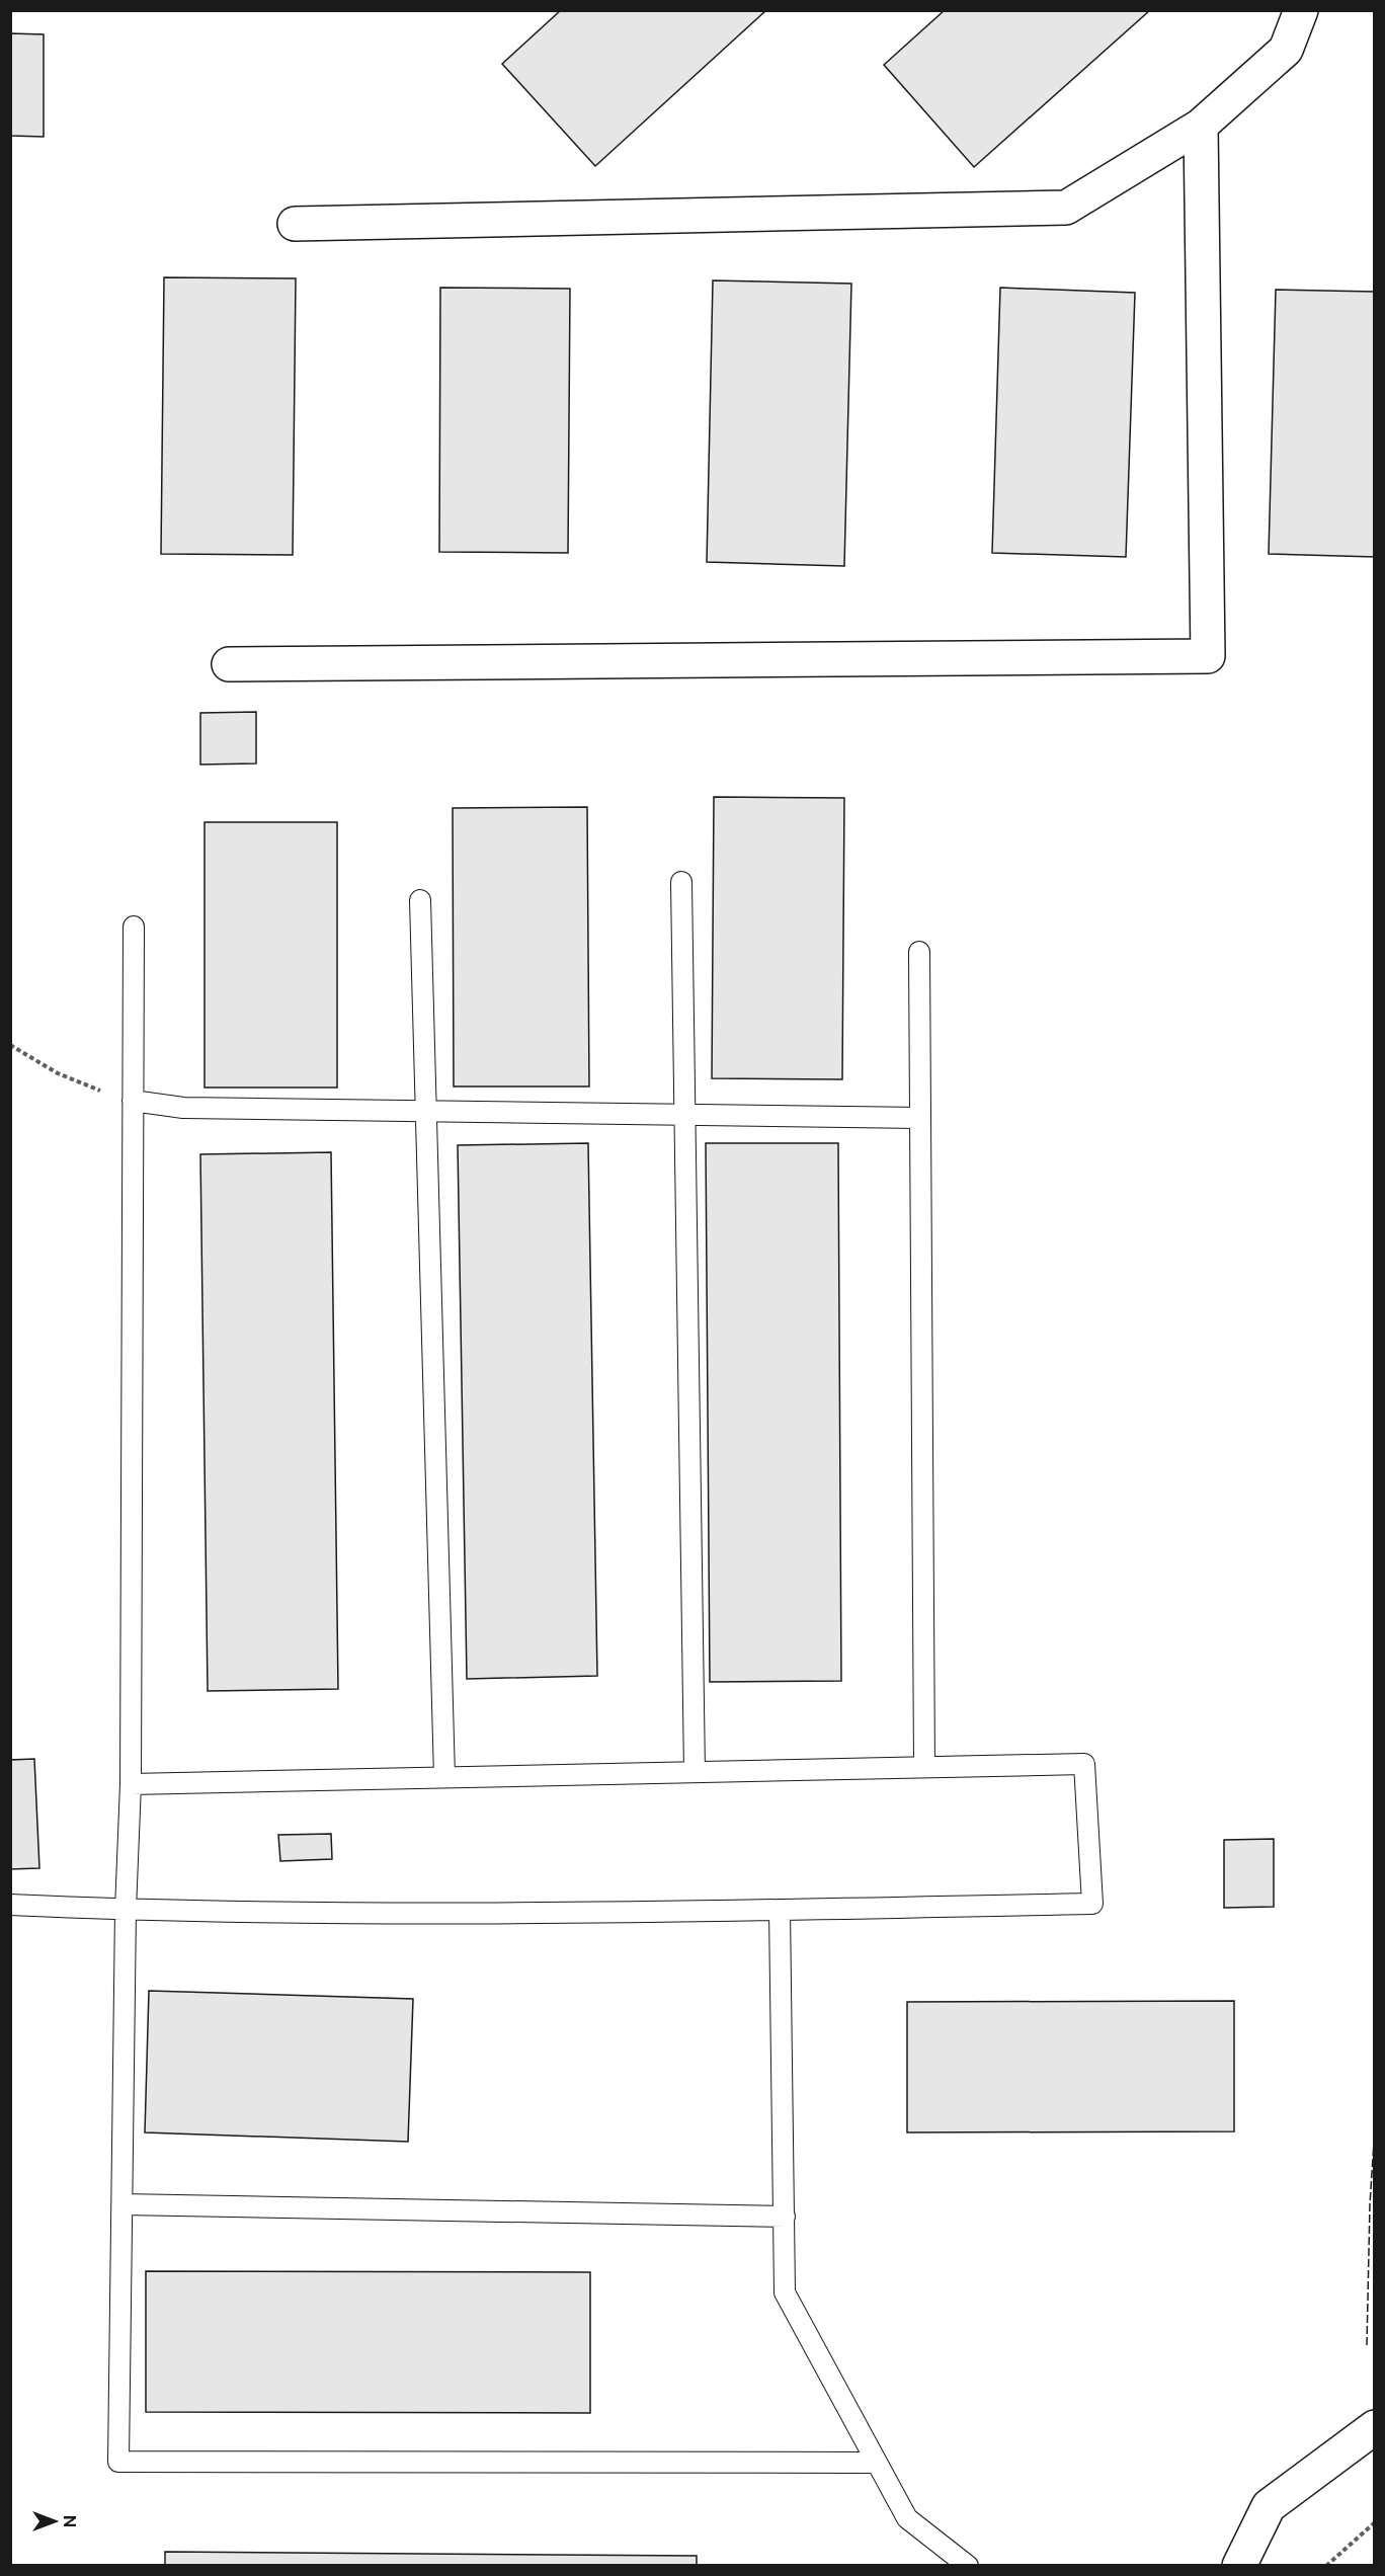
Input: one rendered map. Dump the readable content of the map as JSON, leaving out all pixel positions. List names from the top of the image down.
{
  "north": "right"
}
